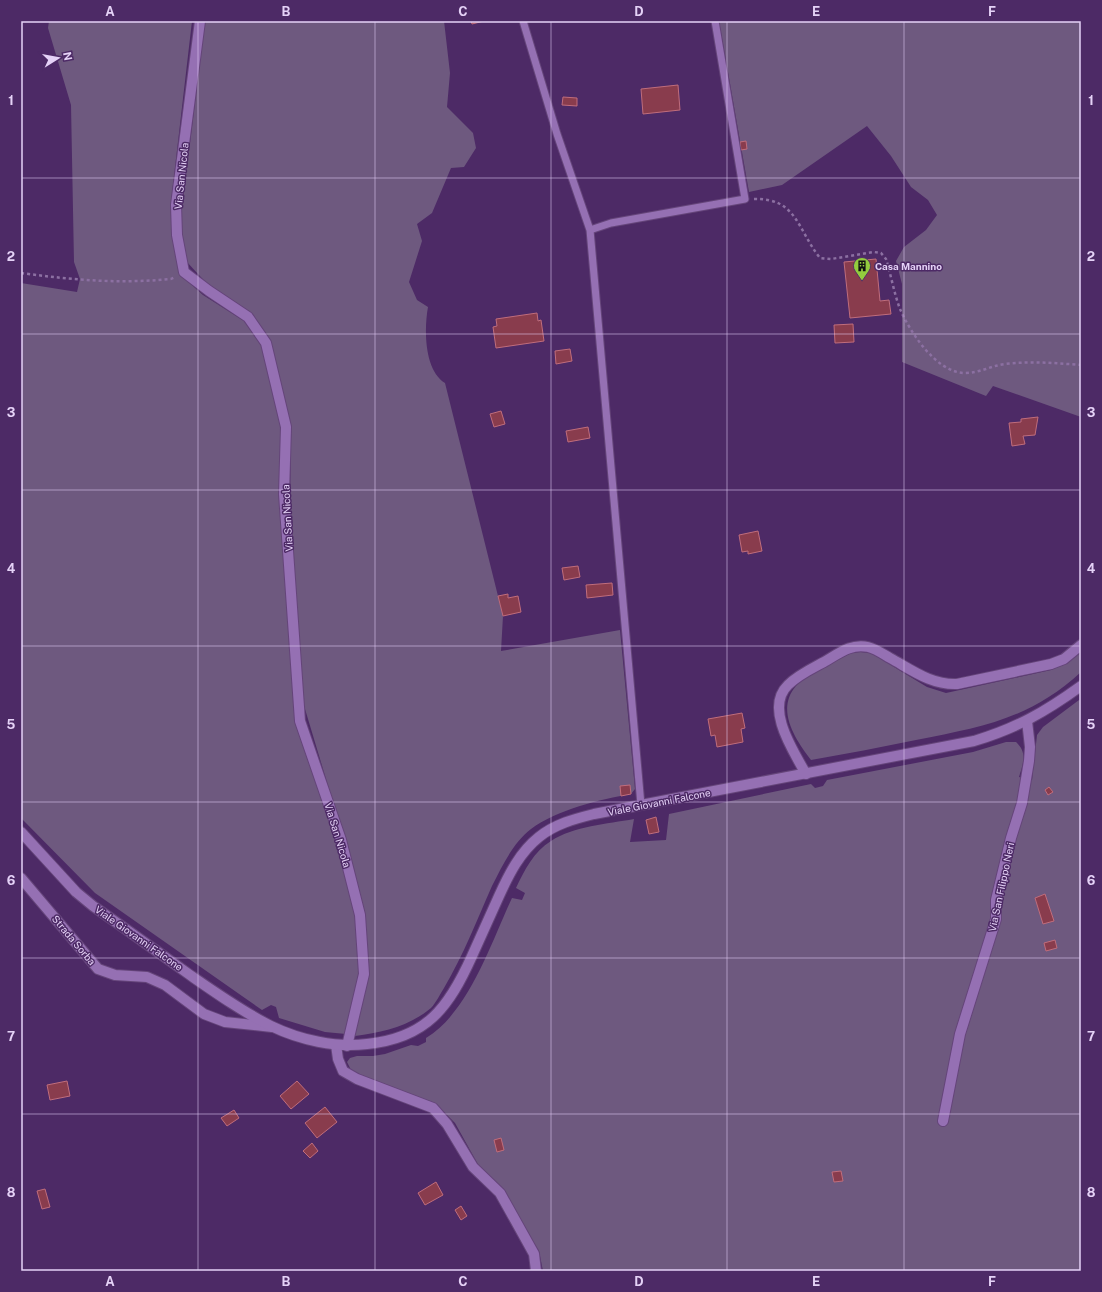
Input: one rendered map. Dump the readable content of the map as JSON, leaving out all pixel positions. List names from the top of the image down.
{
  "streets": {
    "street": [
      "Via San Nicola",
      "Viale Giovanni Falcone",
      "Via San Filippo Neri",
      "Strada Sorba"
    ]
  },
  "crossings": [
    ["Via San Nicola", "Viale Giovanni Falcone"],
    ["Viale Giovanni Falcone", "Via San Filippo Neri"],
    ["Viale Giovanni Falcone", "Strada Sorba"]
  ],
  "places": {
    "building": ["Casa Mannino"]
  },
  "north": "right",
  "grid": {
    "columns": [
      "A",
      "B",
      "C",
      "D",
      "E",
      "F"
    ],
    "rows": [
      "1",
      "2",
      "3",
      "4",
      "5",
      "6",
      "7",
      "8"
    ]
  }
}
